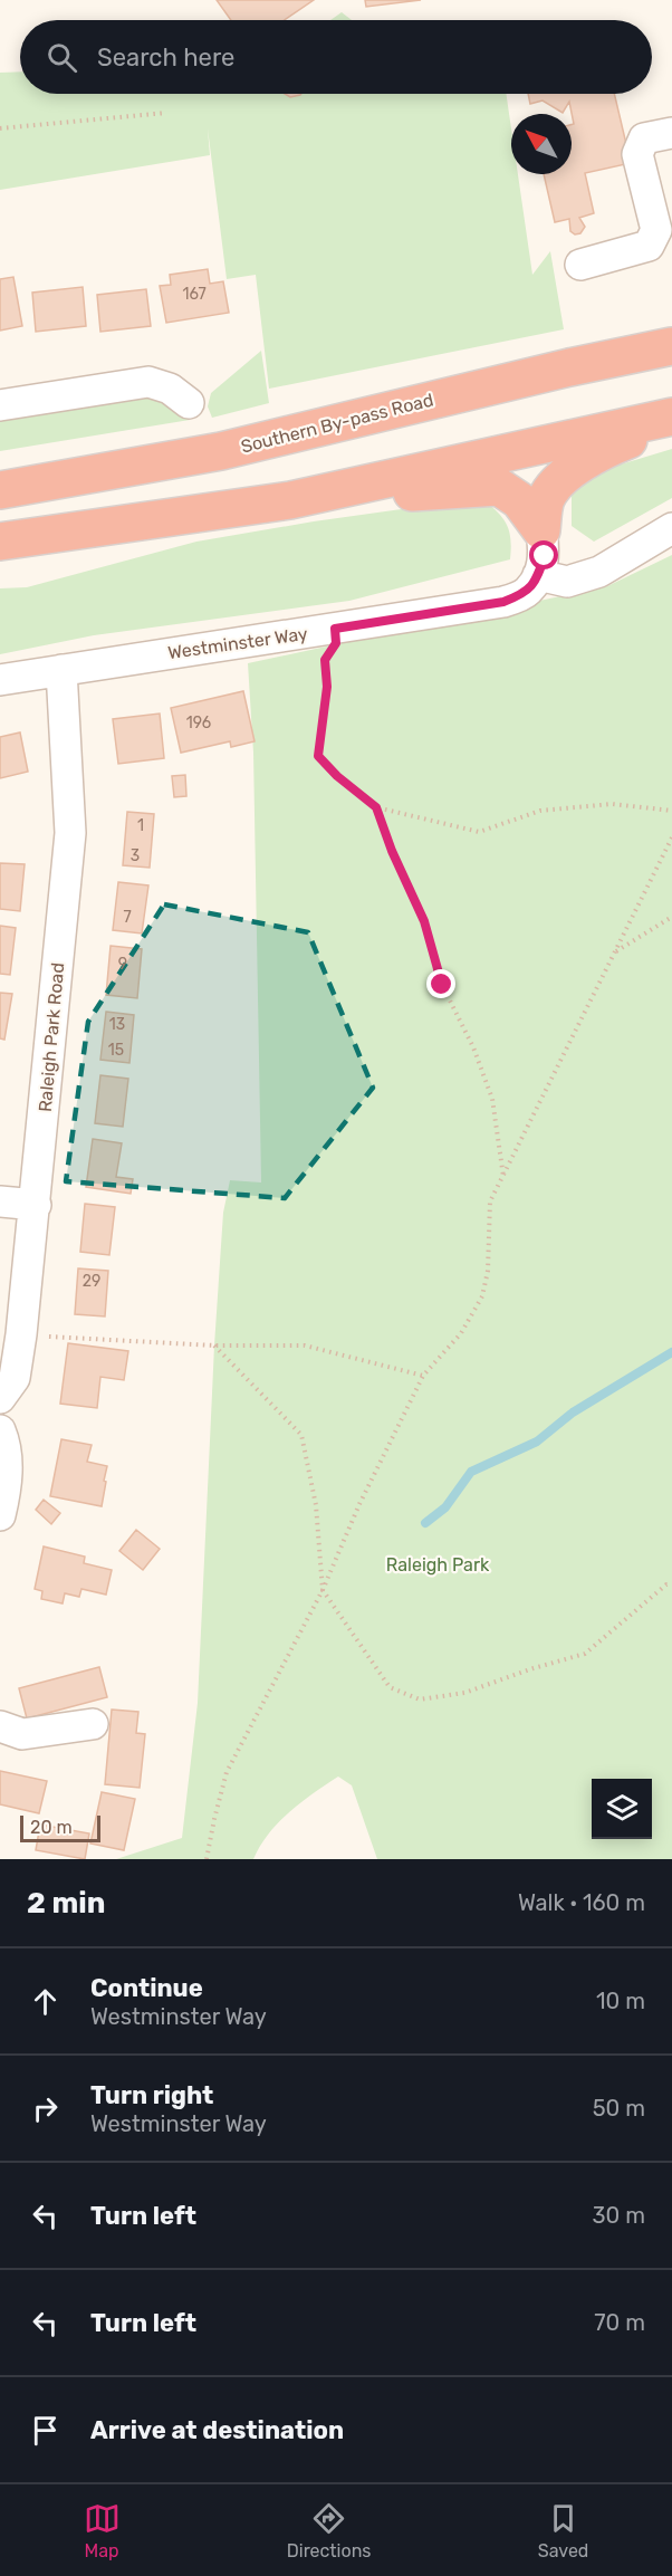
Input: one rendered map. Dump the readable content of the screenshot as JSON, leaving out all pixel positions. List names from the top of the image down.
{
  "streets": {
    "highway": ["Southern By-pass Road"],
    "street": ["Westminster Way", "Raleigh Park Road"]
  },
  "crossings": [
    ["Westminster Way", "Raleigh Park Road"]
  ],
  "parks": ["Raleigh Park"],
  "house_numbers": [
    "167",
    "196",
    "1",
    "3",
    "7",
    "9",
    "13",
    "15",
    "29"
  ],
  "scale_bar": "20 m",
  "north": "top left",
  "page": {
    "search": "Search here",
    "scale": "20 m",
    "heading": ["2 min", "Walk · 160 m"],
    "list": [
      ["Continue", "Westminster Way", "10 m"],
      ["Turn right", "Westminster Way", "50 m"],
      ["Turn left", "30 m"],
      ["Turn left", "70 m"],
      "Arrive at destination"
    ],
    "nav": ["Map", "Directions", "Saved"]
  }
}
